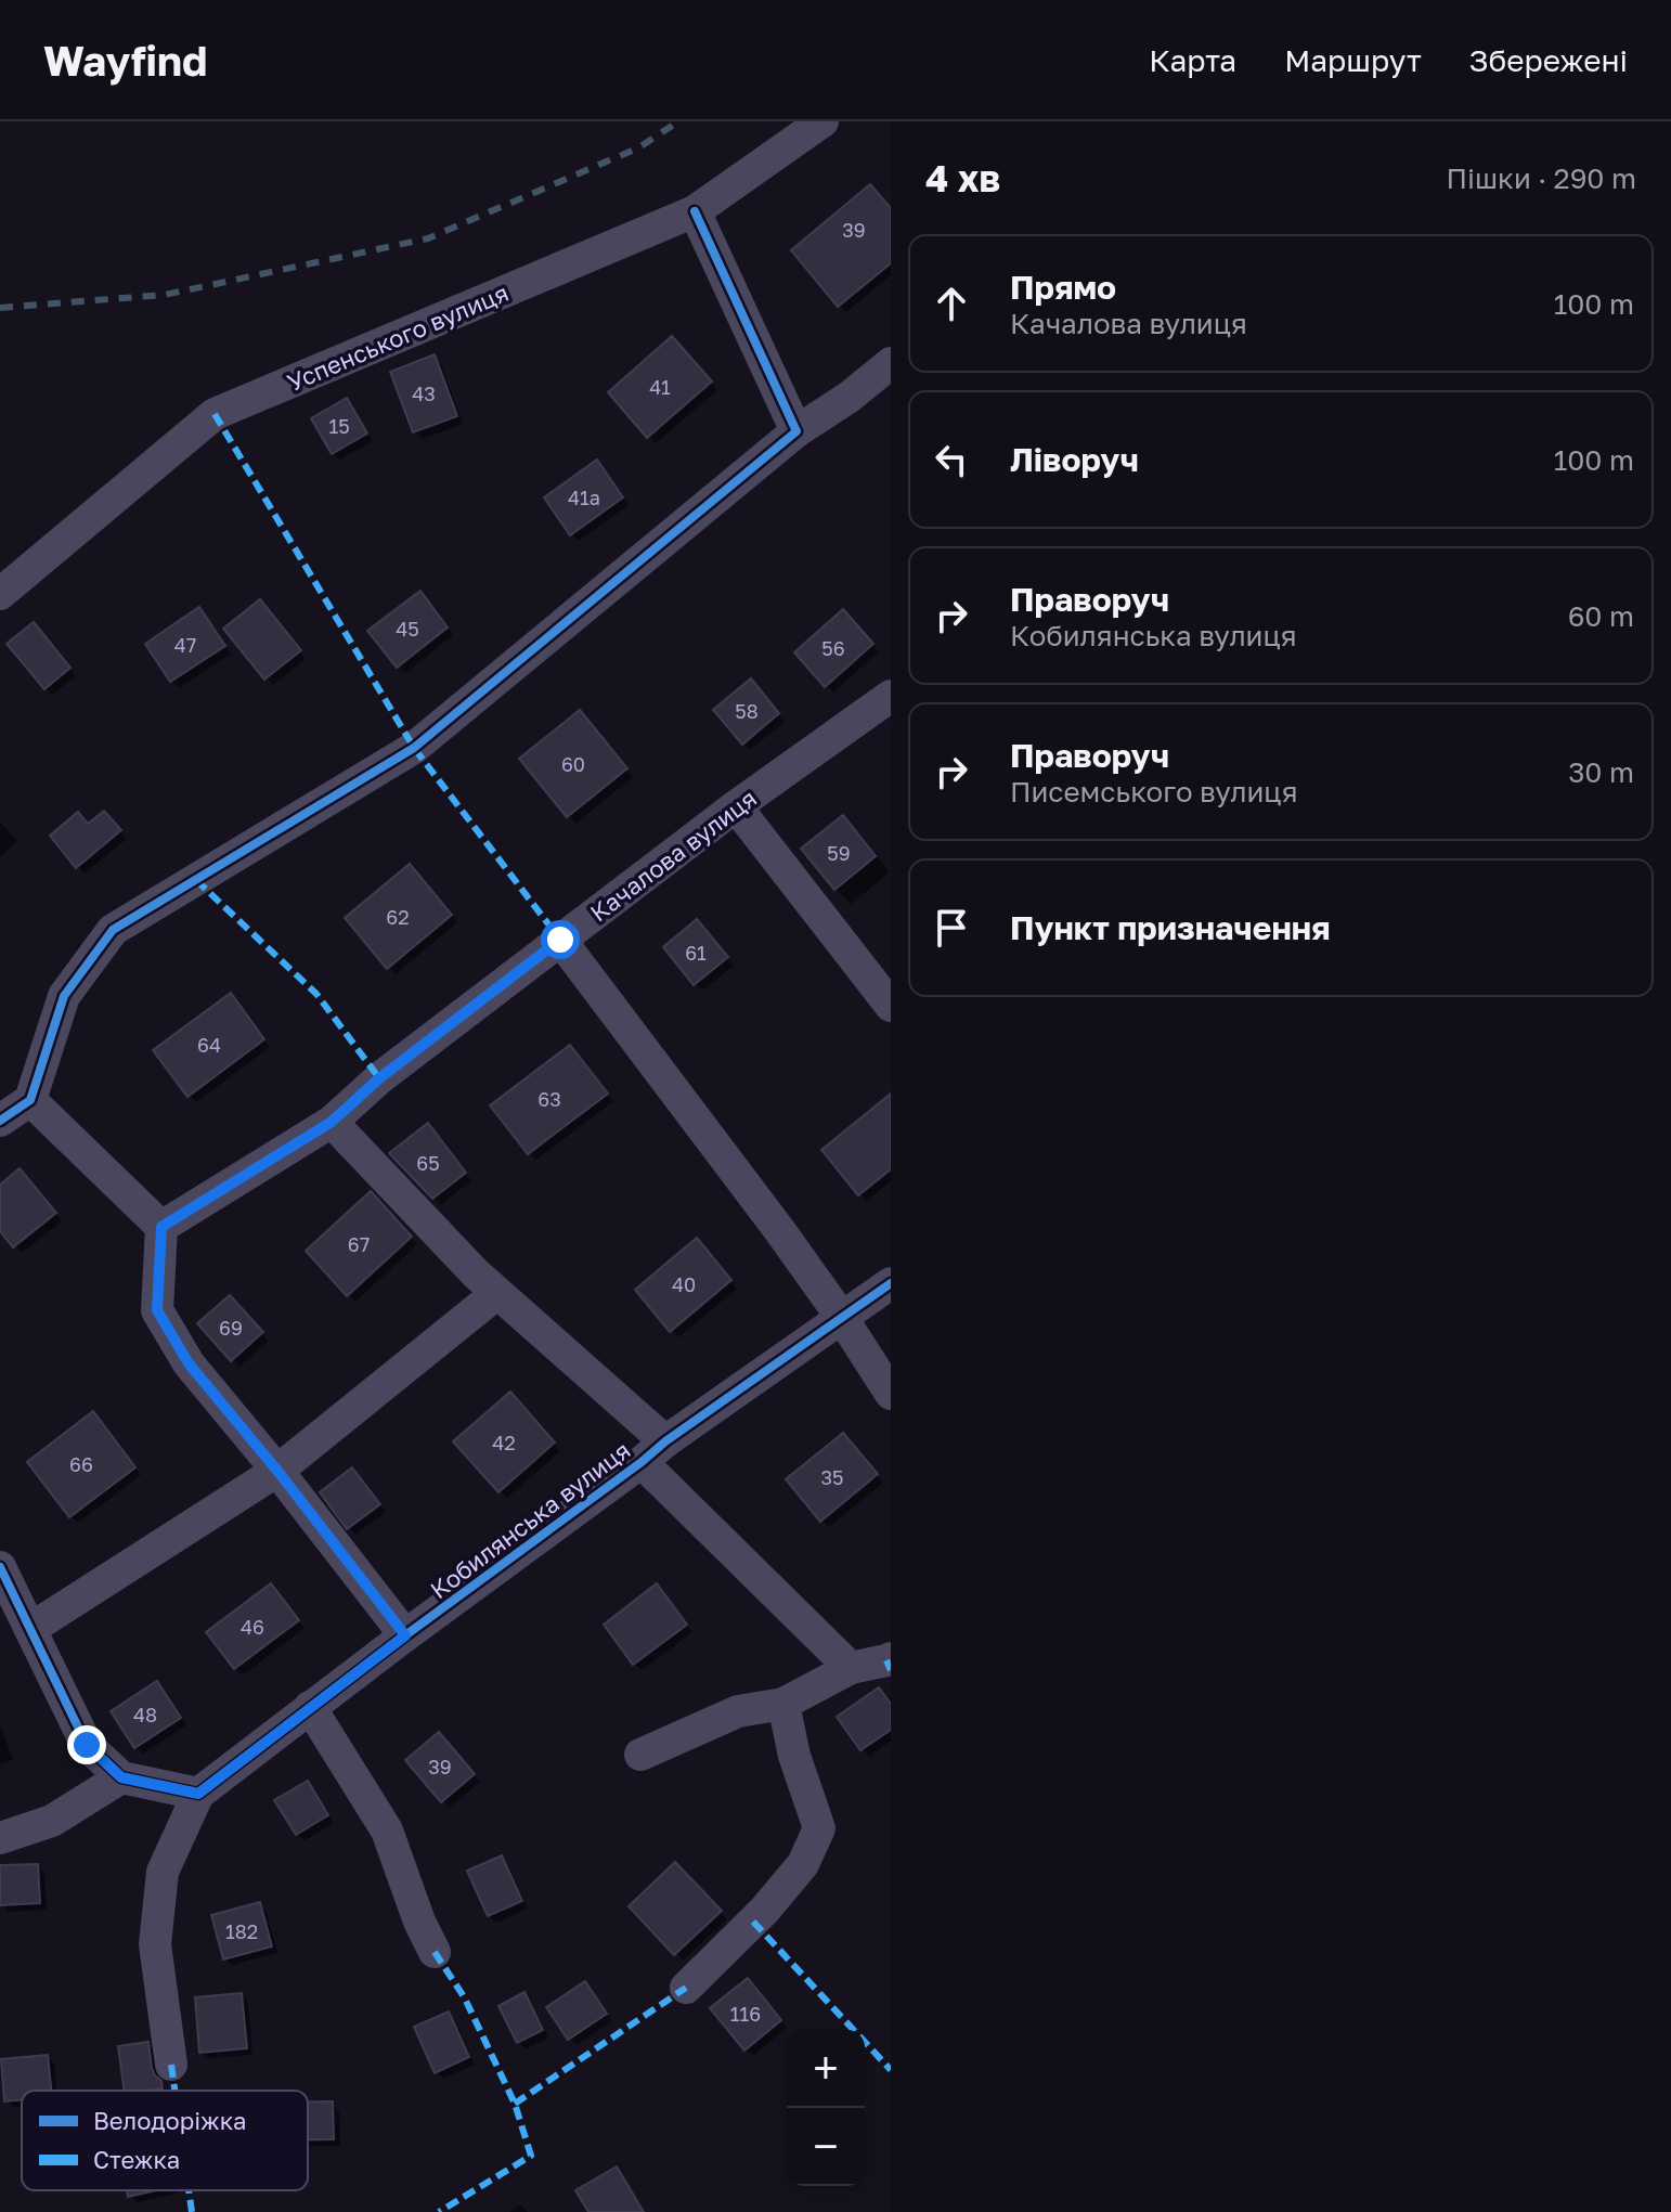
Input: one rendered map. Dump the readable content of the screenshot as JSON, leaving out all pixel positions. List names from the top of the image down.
{
  "streets": {
    "street": ["Успенського вулиця", "Качалова вулиця", "Кобилянська вулиця"]
  },
  "house_numbers": [
    "39",
    "41",
    "43",
    "15",
    "41а",
    "45",
    "47",
    "56",
    "58",
    "60",
    "59",
    "62",
    "61",
    "64",
    "63",
    "65",
    "67",
    "40",
    "69",
    "42",
    "66",
    "35",
    "46",
    "48",
    "39",
    "182",
    "116"
  ],
  "legend": ["Велодоріжка", "Стежка"],
  "page": {
    "header": "Wayfind",
    "nav": ["Карта", "Маршрут", "Збережені"],
    "heading": ["4 хв", "Пішки · 290 m"],
    "list": [
      ["Прямо", "Качалова вулиця", "100 m"],
      ["Ліворуч", "100 m"],
      ["Праворуч", "Кобилянська вулиця", "60 m"],
      ["Праворуч", "Писемського вулиця", "30 m"],
      "Пункт призначення"
    ],
    "map_buttons": ["+", "−"]
  }
}
